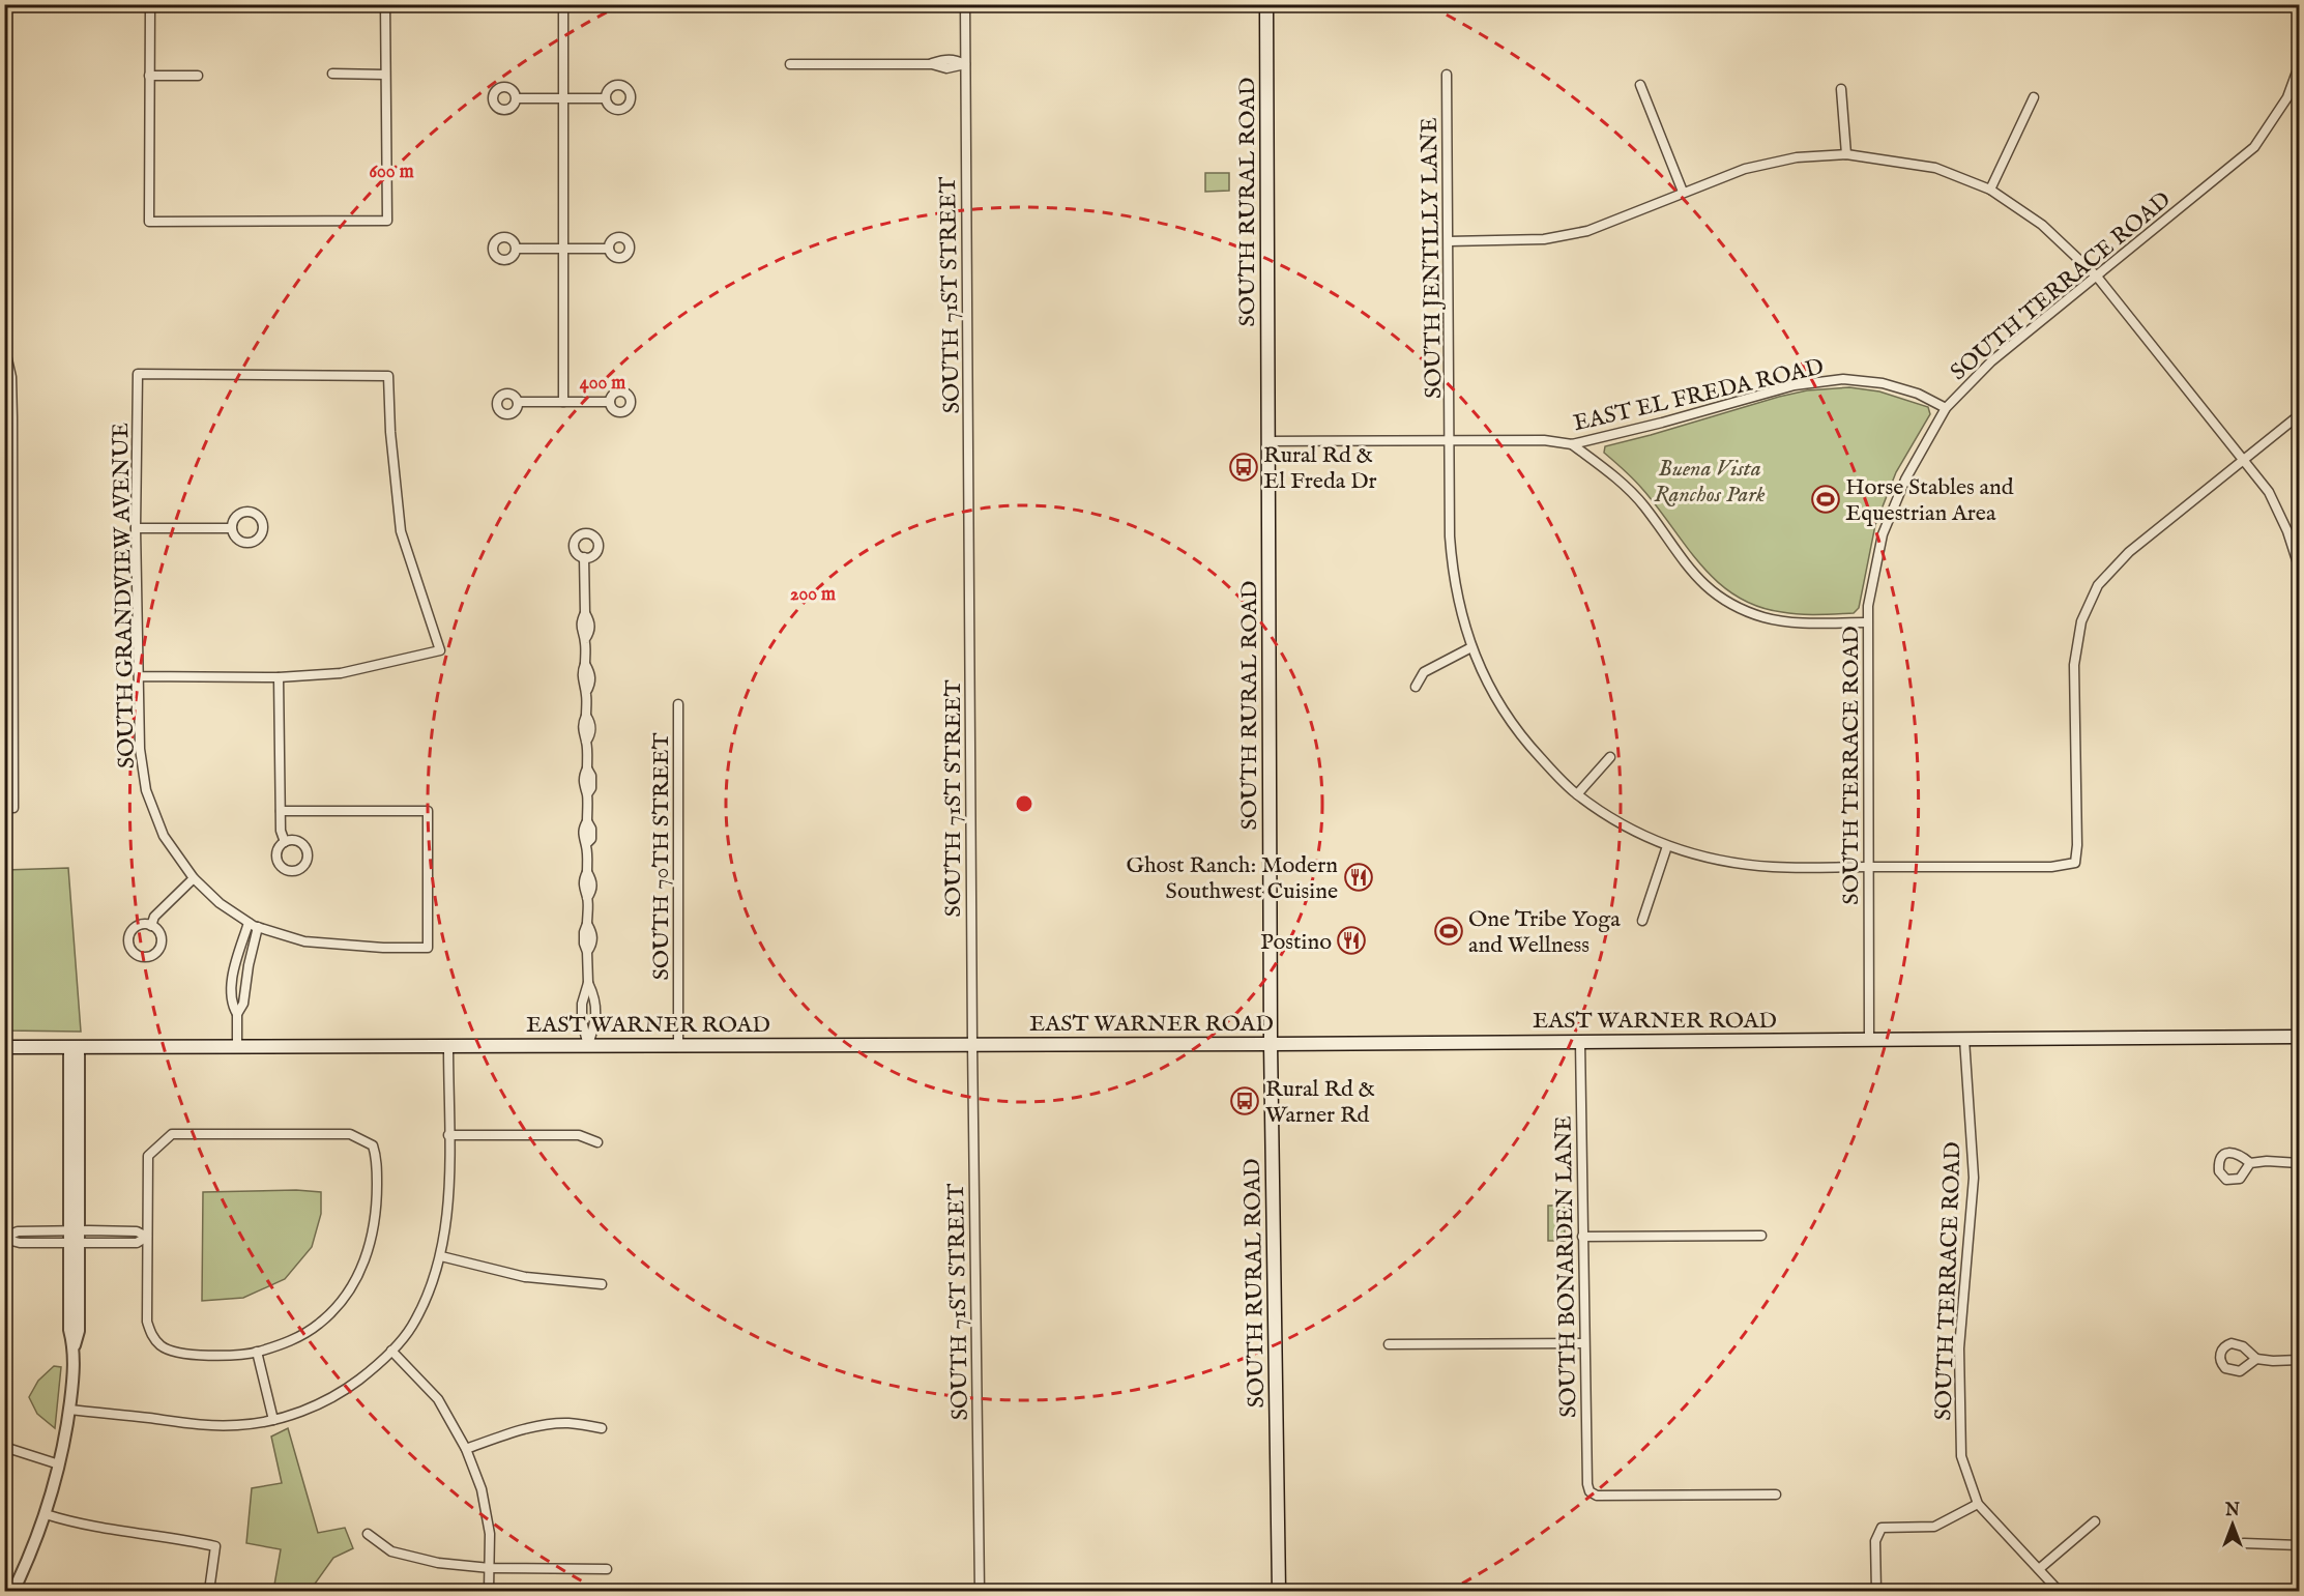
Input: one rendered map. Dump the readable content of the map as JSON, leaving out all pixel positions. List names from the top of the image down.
{
  "streets": {
    "main road": ["SOUTH RURAL ROAD", "EAST WARNER ROAD"],
    "street": [
      "SOUTH JENTILLY LANE",
      "SOUTH TERRACE ROAD",
      "SOUTH 71ST STREET",
      "EAST EL FREDA ROAD",
      "SOUTH GRANDVIEW AVENUE",
      "SOUTH 70TH STREET",
      "SOUTH BONARDEN LANE"
    ]
  },
  "crossings": [
    ["SOUTH RURAL ROAD", "EAST EL FREDA ROAD"],
    ["SOUTH RURAL ROAD", "EAST WARNER ROAD"],
    ["SOUTH JENTILLY LANE", "SOUTH TERRACE ROAD"],
    ["SOUTH JENTILLY LANE", "EAST EL FREDA ROAD"],
    ["SOUTH TERRACE ROAD", "EAST EL FREDA ROAD"],
    ["SOUTH TERRACE ROAD", "EAST WARNER ROAD"],
    ["SOUTH 71ST STREET", "EAST WARNER ROAD"],
    ["SOUTH 70TH STREET", "EAST WARNER ROAD"],
    ["EAST WARNER ROAD", "SOUTH BONARDEN LANE"]
  ],
  "parks": ["Buena Vista Ranchos Park"],
  "places": {
    "bus stop": ["Rural Rd & El Freda Dr", "Rural Rd & Warner Rd"],
    "sports": ["Horse Stables and Equestrian Area", "One Tribe Yoga and Wellness"],
    "restaurant": ["Ghost Ranch: Modern Southwest Cuisine", "Postino"]
  },
  "north": "top",
  "rings": ["600 m", "400 m", "200 m"]
}
